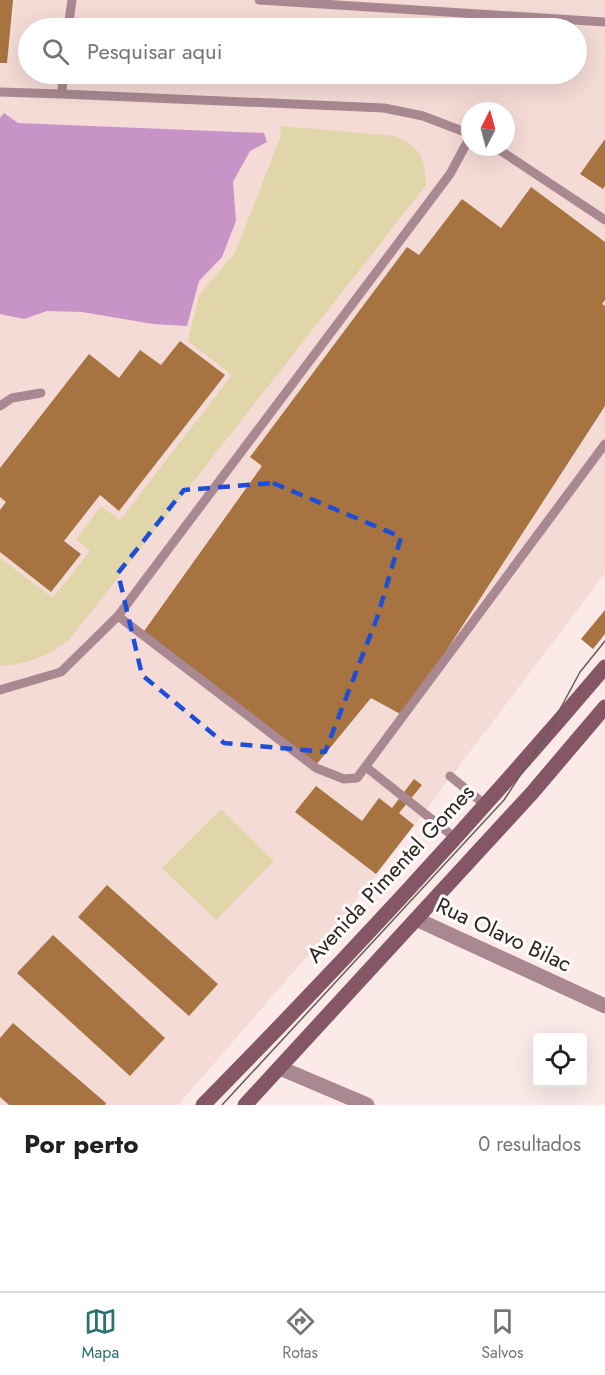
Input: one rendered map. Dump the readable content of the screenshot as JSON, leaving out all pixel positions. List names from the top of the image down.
{
  "streets": {
    "main road": ["Avenida Pimentel Gomes"],
    "street": ["Rua Olavo Bilac"]
  },
  "north": "top",
  "page": {
    "search": "Pesquisar aqui",
    "heading": ["Por perto", "0 resultados"],
    "nav": ["Mapa", "Rotas", "Salvos"]
  }
}
